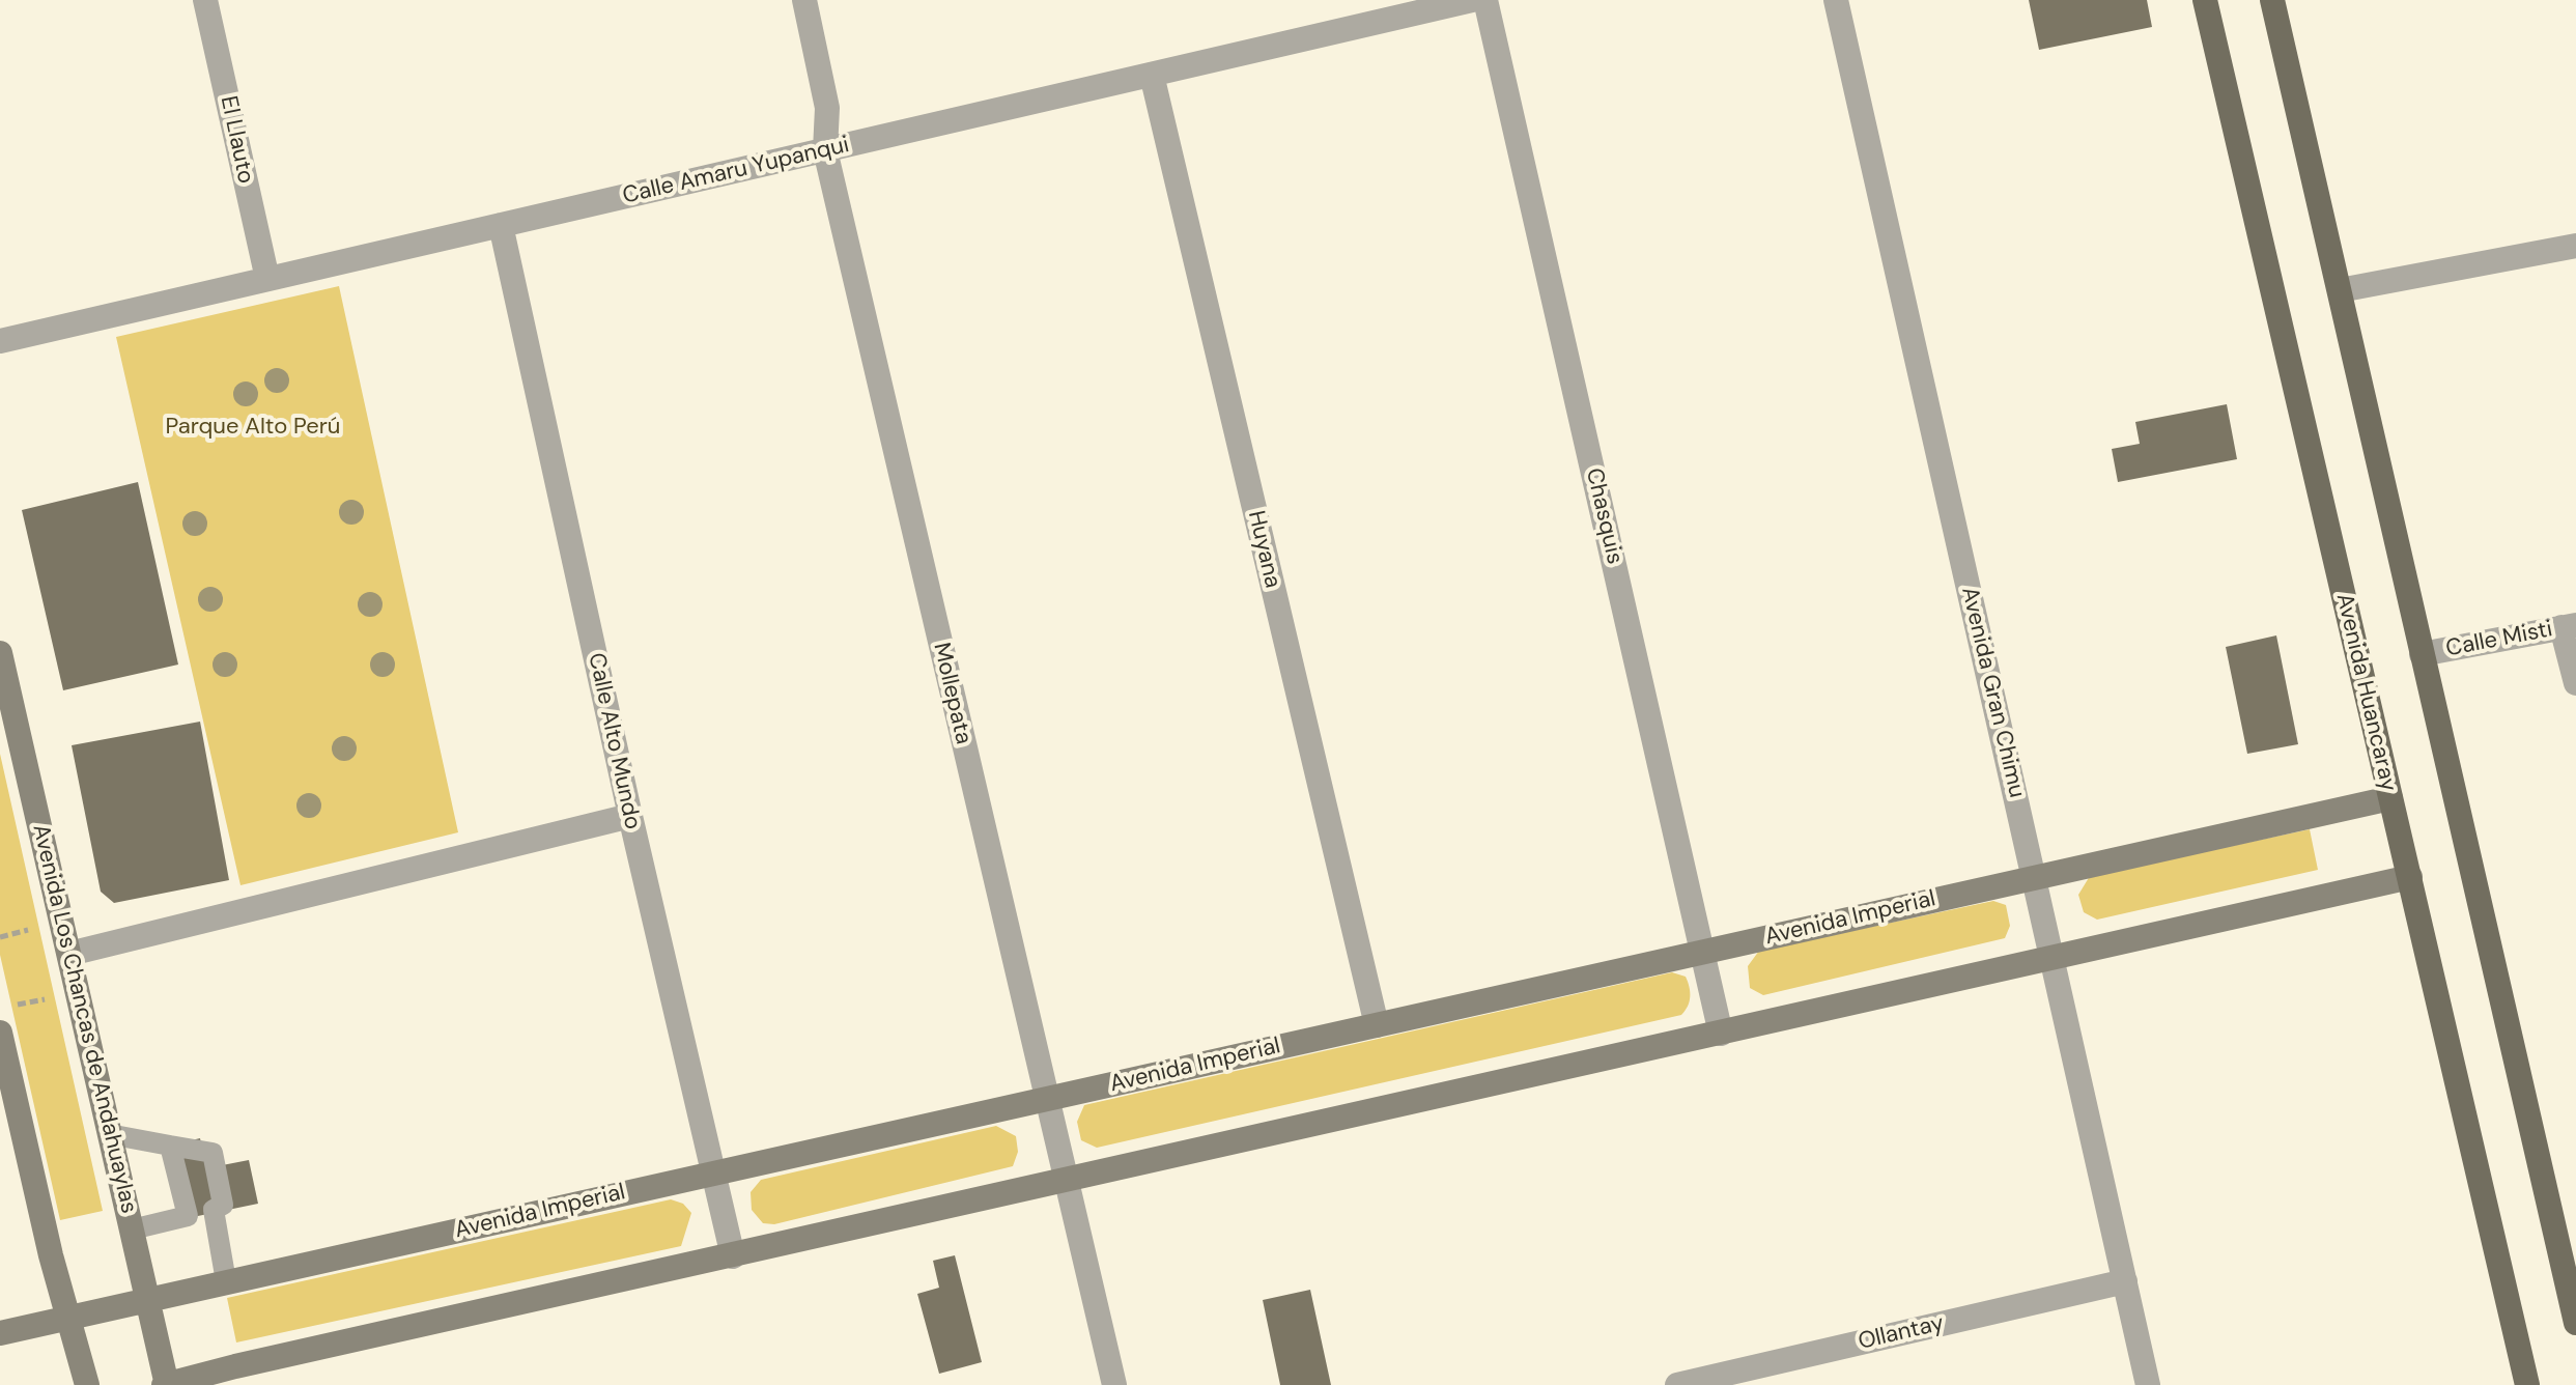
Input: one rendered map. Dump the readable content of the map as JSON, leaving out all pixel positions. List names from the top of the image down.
{
  "streets": {
    "main road": ["Avenida Huancaray"],
    "street": [
      "El Llauto",
      "Calle Amaru Yupanqui",
      "Chasquis",
      "Huyana",
      "Calle Misti",
      "Avenida Gran Chimu",
      "Mollepata",
      "Calle Alto Mundo",
      "Avenida Imperial",
      "Avenida Los Chancas de Andahuaylas",
      "Ollantay"
    ]
  },
  "crossings": [
    ["El Llauto", "Calle Amaru Yupanqui"],
    ["Calle Amaru Yupanqui", "Huyana"],
    ["Calle Amaru Yupanqui", "Mollepata"],
    ["Calle Amaru Yupanqui", "Calle Alto Mundo"],
    ["Chasquis", "Avenida Imperial"],
    ["Huyana", "Avenida Imperial"],
    ["Avenida Gran Chimu", "Avenida Imperial"],
    ["Avenida Gran Chimu", "Ollantay"],
    ["Avenida Huancaray", "Avenida Imperial"],
    ["Mollepata", "Avenida Imperial"],
    ["Calle Alto Mundo", "Avenida Imperial"],
    ["Avenida Imperial", "Avenida Los Chancas de Andahuaylas"]
  ],
  "parks": ["Parque Alto Perú"]
}
